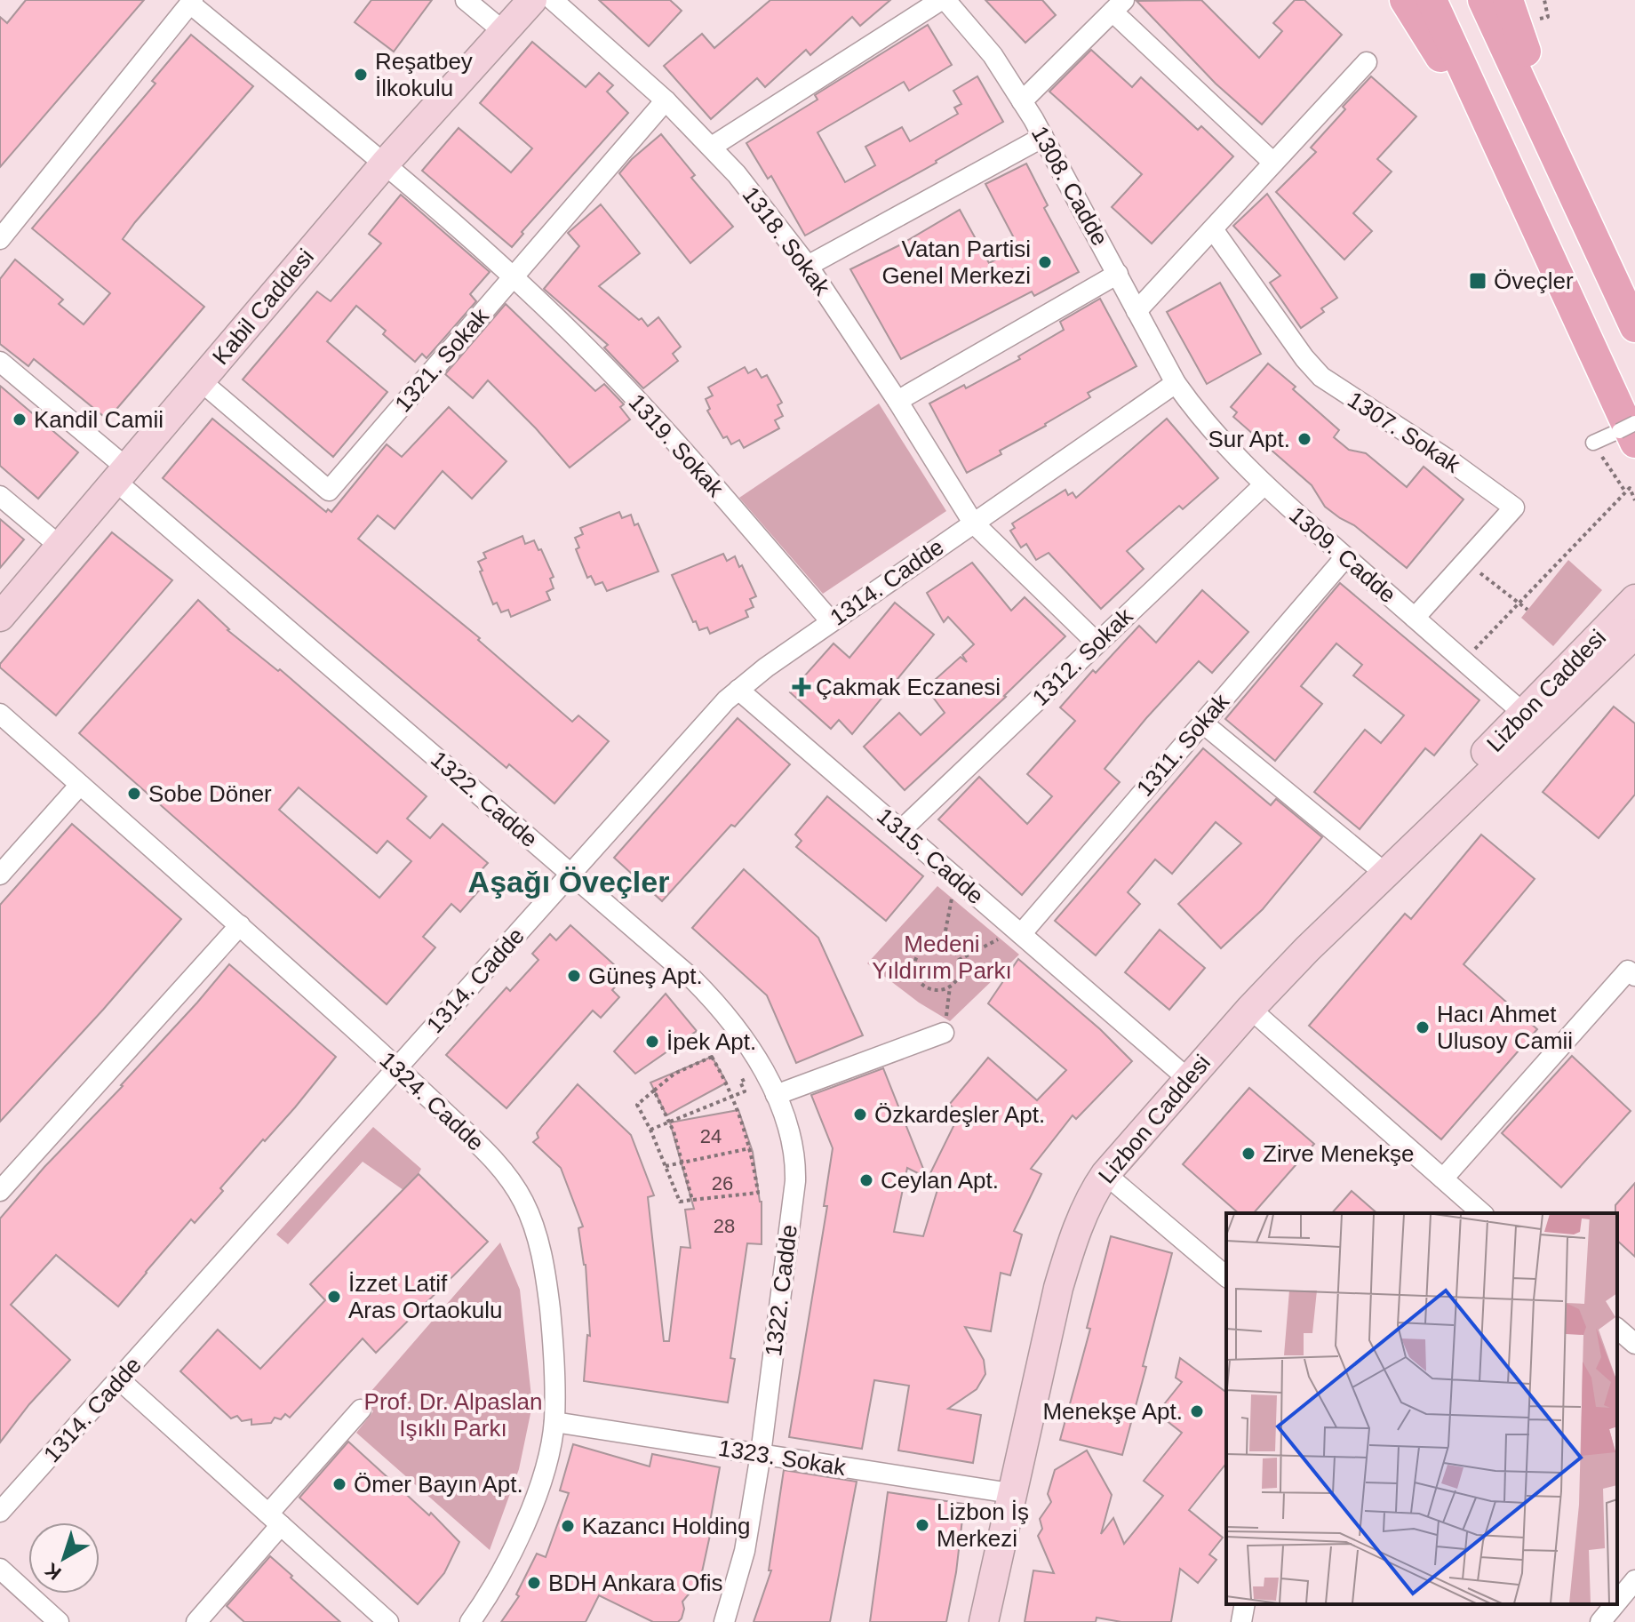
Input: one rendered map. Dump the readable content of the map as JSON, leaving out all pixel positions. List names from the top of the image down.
{
  "streets": {
    "main road": ["Kabil Caddesi", "Lizbon Caddesi"],
    "street": [
      "1308. Cadde",
      "1318. Sokak",
      "1321. Sokak",
      "1307. Sokak",
      "1319. Sokak",
      "1309. Cadde",
      "1314. Cadde",
      "1312. Sokak",
      "1311. Sokak",
      "1322. Cadde",
      "1315. Cadde",
      "1324. Cadde",
      "1323. Sokak"
    ]
  },
  "crossings": [
    ["1308. Cadde", "1309. Cadde"],
    ["1308. Cadde", "1314. Cadde"],
    ["1318. Sokak", "1321. Sokak"],
    ["1318. Sokak", "1314. Cadde"],
    ["1318. Sokak", "1312. Sokak"],
    ["Kabil Caddesi", "1321. Sokak"],
    ["Kabil Caddesi", "1319. Sokak"],
    ["Kabil Caddesi", "1322. Cadde"],
    ["1321. Sokak", "1319. Sokak"],
    ["1307. Sokak", "1309. Cadde"],
    ["1319. Sokak", "1314. Cadde"],
    ["1309. Cadde", "1314. Cadde"],
    ["1309. Cadde", "1312. Sokak"],
    ["1309. Cadde", "Lizbon Caddesi"],
    ["1309. Cadde", "1311. Sokak"],
    ["1314. Cadde", "1322. Cadde"],
    ["1314. Cadde", "1315. Cadde"],
    ["1314. Cadde", "1324. Cadde"],
    ["1312. Sokak", "1315. Cadde"],
    ["Lizbon Caddesi", "1315. Cadde"],
    ["Lizbon Caddesi", "1323. Sokak"],
    ["1311. Sokak", "1315. Cadde"],
    ["1322. Cadde", "1323. Sokak"],
    ["1324. Cadde", "1323. Sokak"]
  ],
  "districts": ["Aşağı Öveçler"],
  "parks": ["Medeni Yıldırım Parkı", "Prof. Dr. Alpaslan Işıklı Parkı"],
  "places": {
    "other": [
      "Reşatbey İlkokulu",
      "Vatan Partisi Genel Merkezi",
      "Kandil Camii",
      "Sur Apt.",
      "Sobe Döner",
      "Güneş Apt.",
      "Hacı Ahmet Ulusoy Camii",
      "İpek Apt.",
      "Özkardeşler Apt.",
      "Zirve Menekşe",
      "Ceylan Apt.",
      "İzzet Latif Aras Ortaokulu",
      "Menekşe Apt.",
      "Ömer Bayın Apt.",
      "Lizbon İş Merkezi",
      "Kazancı Holding",
      "BDH Ankara Ofis"
    ],
    "transit": ["Öveçler"],
    "health": ["Çakmak Eczanesi"]
  },
  "house_numbers": ["24", "26", "28"],
  "north": "bottom left"
}
